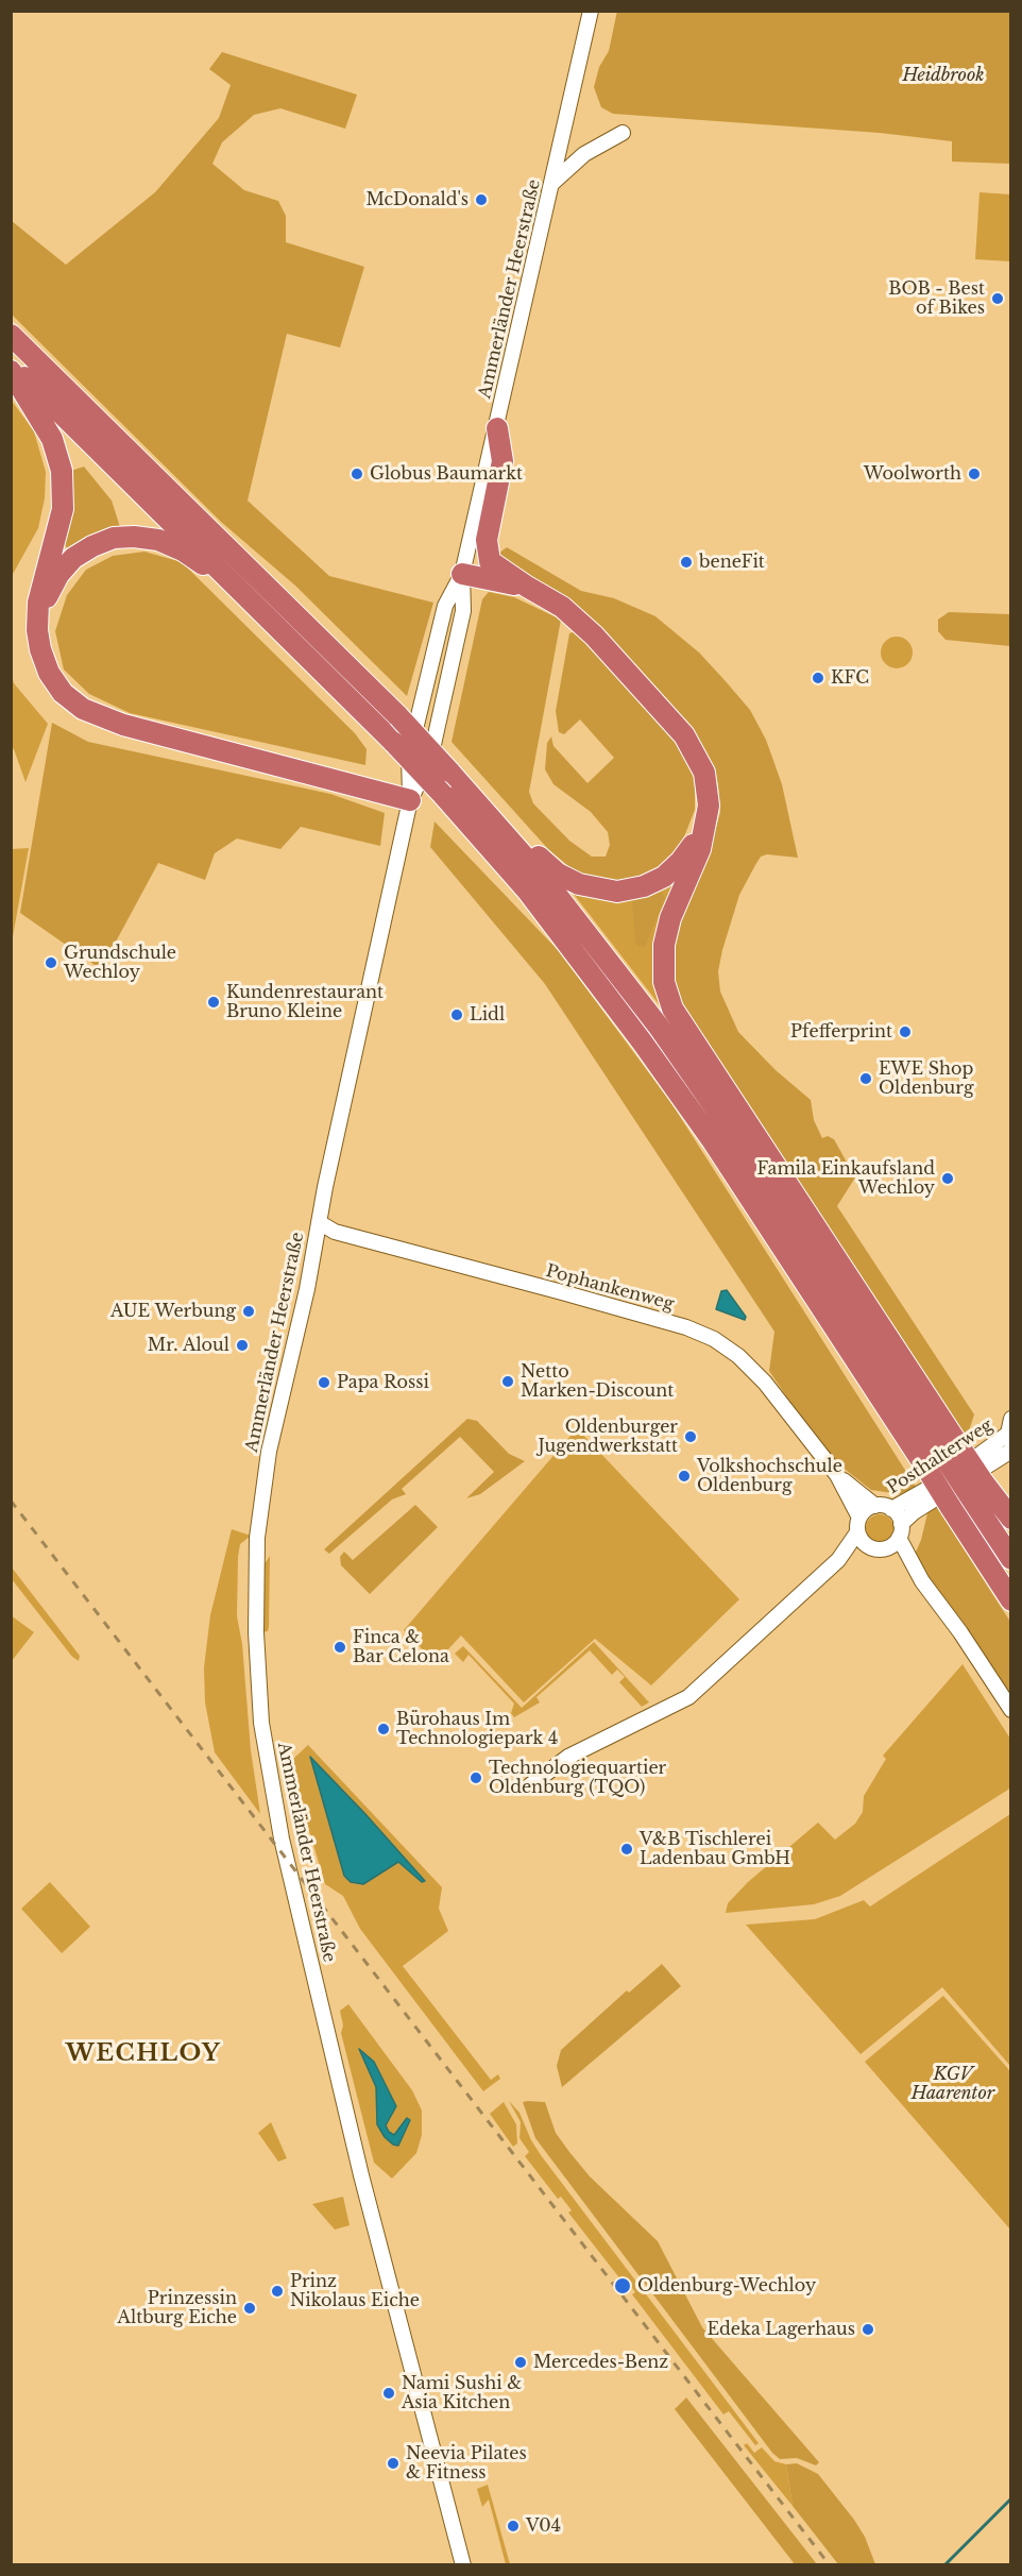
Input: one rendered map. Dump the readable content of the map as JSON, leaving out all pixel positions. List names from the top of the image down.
{
  "streets": {
    "street": ["Ammerländer Heerstraße", "Pophankenweg", "Posthalterweg"]
  },
  "crossings": [
    ["Ammerländer Heerstraße", "Pophankenweg"],
    ["Pophankenweg", "Posthalterweg"]
  ],
  "districts": ["WECHLOY"],
  "parks": ["Heidbrook", "KGV Haarentor"],
  "places": [
    "McDonald's",
    "BOB - Best of Bikes",
    "Globus Baumarkt",
    "Woolworth",
    "beneFit",
    "KFC",
    "Grundschule Wechloy",
    "Kundenrestaurant Bruno Kleine",
    "Lidl",
    "Pfefferprint",
    "EWE Shop Oldenburg",
    "Famila Einkaufsland Wechloy",
    "AUE Werbung",
    "Mr. Aloul",
    "Netto Marken-Discount",
    "Papa Rossi",
    "Oldenburger Jugendwerkstatt",
    "Volkshochschule Oldenburg",
    "Finca & Bar Celona",
    "Bürohaus Im Technologiepark 4",
    "Technologiequartier Oldenburg (TQO)",
    "V&B Tischlerei Ladenbau GmbH",
    "Oldenburg-Wechloy",
    "Prinz Nikolaus Eiche",
    "Prinzessin Altburg Eiche",
    "Edeka Lagerhaus",
    "Mercedes-Benz",
    "Nami Sushi & Asia Kitchen",
    "Neevia Pilates & Fitness",
    "V04"
  ]
}
